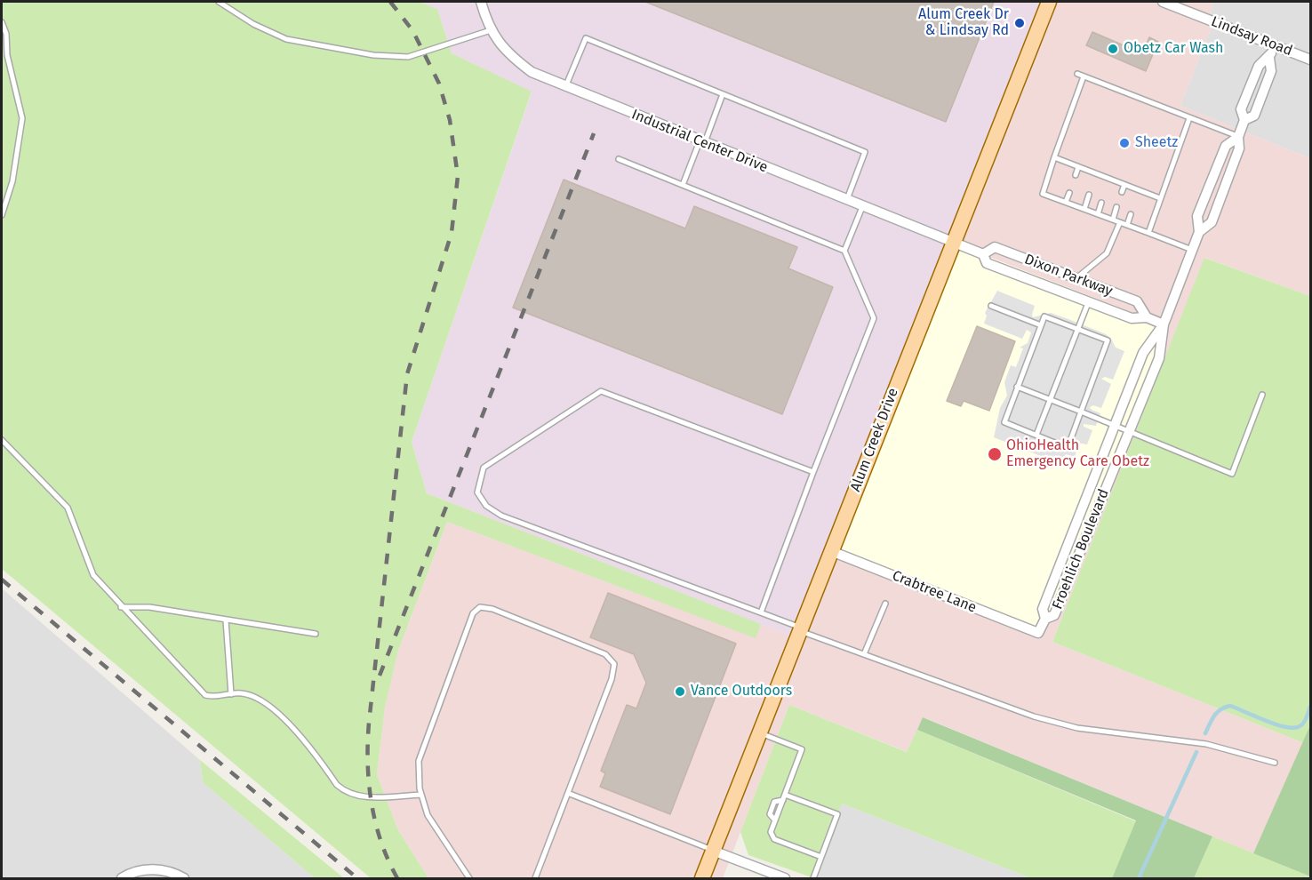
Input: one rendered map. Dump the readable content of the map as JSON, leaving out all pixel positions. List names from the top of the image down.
{
  "streets": {
    "main road": ["Alum Creek Drive"],
    "street": [
      "Lindsay Road",
      "Industrial Center Drive",
      "Dixon Parkway",
      "Froehlich Boulevard",
      "Crabtree Lane"
    ]
  },
  "crossings": [
    ["Lindsay Road", "Froehlich Boulevard"],
    ["Industrial Center Drive", "Dixon Parkway"],
    ["Industrial Center Drive", "Alum Creek Drive"],
    ["Dixon Parkway", "Alum Creek Drive"],
    ["Dixon Parkway", "Froehlich Boulevard"],
    ["Alum Creek Drive", "Crabtree Lane"],
    ["Froehlich Boulevard", "Crabtree Lane"]
  ],
  "places": [
    "Alum Creek Dr & Lindsay Rd",
    "Obetz Car Wash",
    "Sheetz",
    "OhioHealth Emergency Care Obetz",
    "Vance Outdoors"
  ]
}
